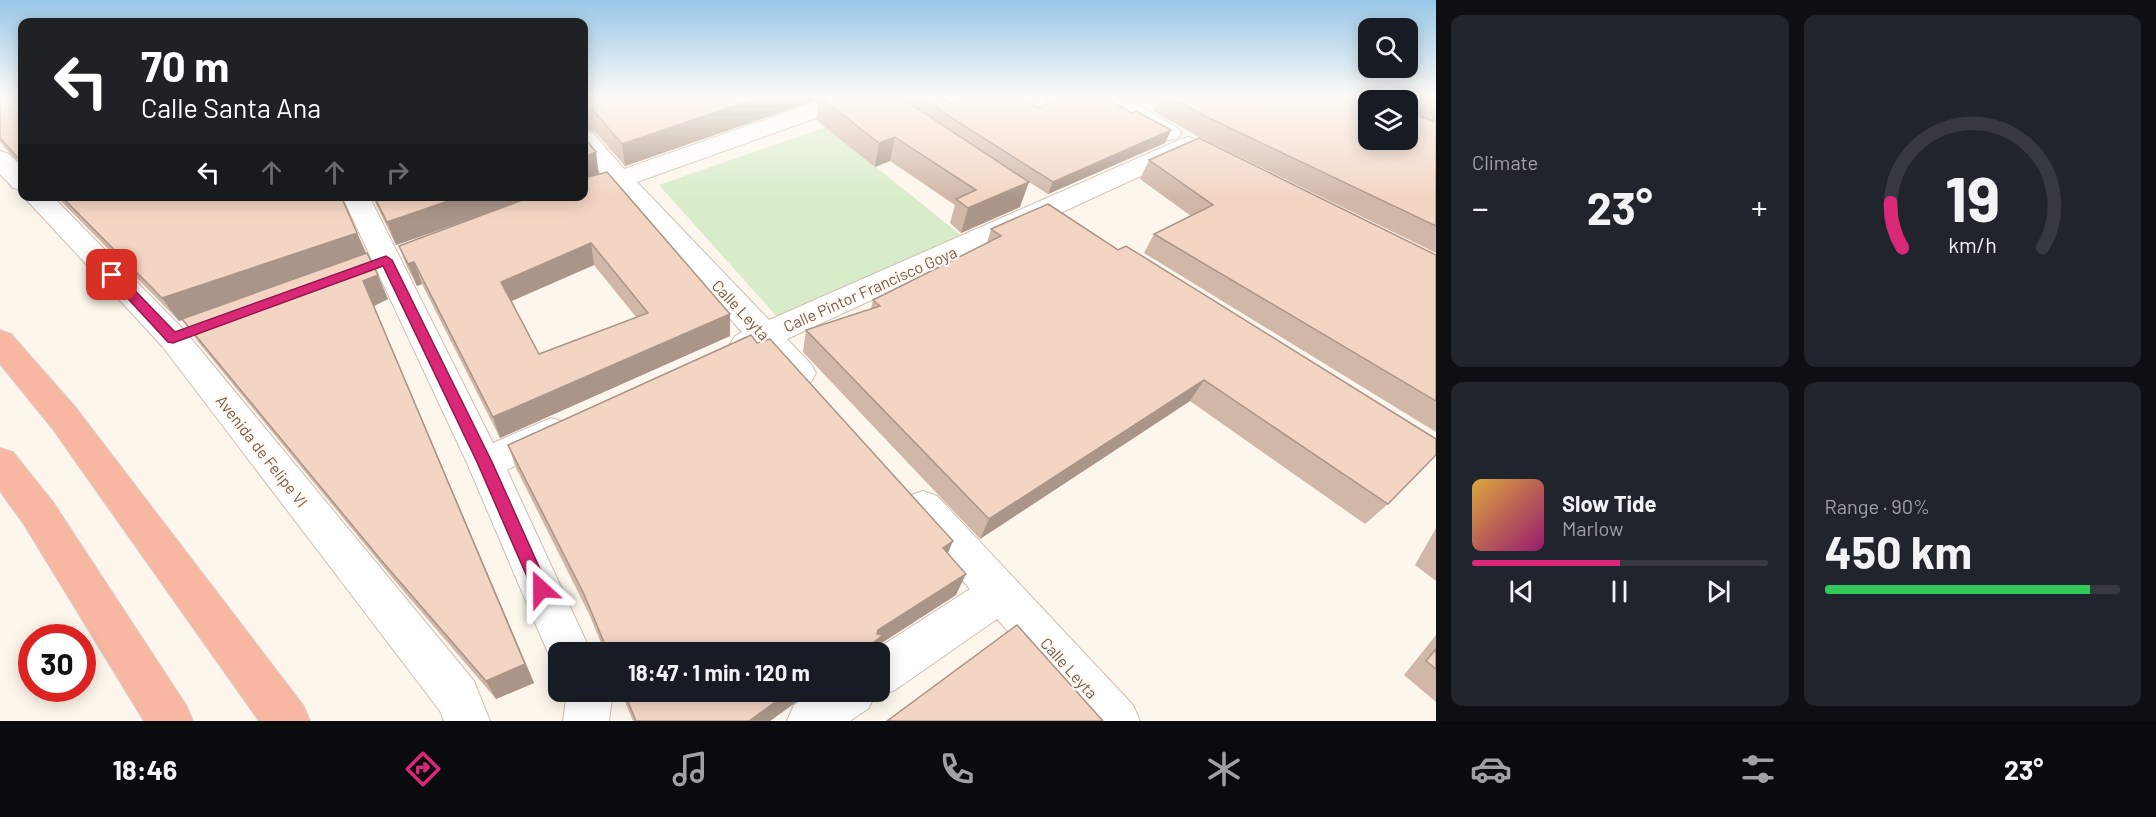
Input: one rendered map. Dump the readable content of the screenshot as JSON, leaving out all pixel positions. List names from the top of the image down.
{
  "streets": {
    "street": ["Calle Pintor Francisco Goya", "Calle Leyta", "Avenida de Felipe VI"]
  },
  "crossings": [
    ["Calle Pintor Francisco Goya", "Calle Leyta"]
  ],
  "page": {
    "tile": [
      "Climate",
      ["Range · 90%", "450 km"]
    ],
    "turn": ["70 m", "Calle Santa Ana"],
    "heat": ["−", "23°", "+"],
    "song": ["Slow Tide", "Marlow"],
    "limit": "30",
    "trip": "18:47 · 1 min · 120 m",
    "tabs": ["18:46", "23°"],
    "gauge": ["19", "km/h"]
  }
}
